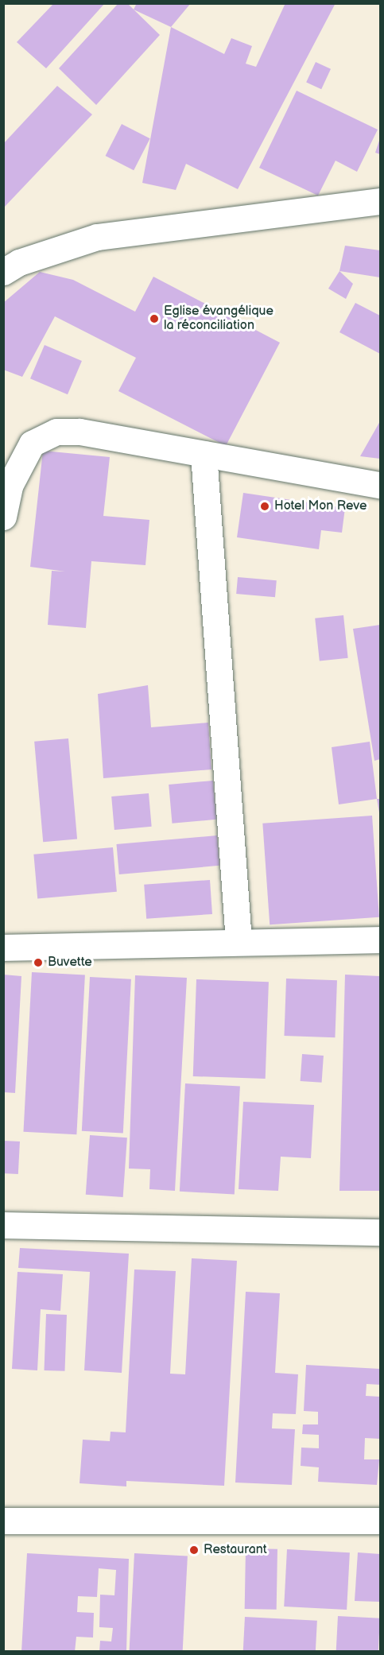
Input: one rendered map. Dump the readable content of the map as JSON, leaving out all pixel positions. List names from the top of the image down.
{
  "places": [
    "Eglise évangélique la réconciliation",
    "Hotel Mon Reve",
    "Buvette",
    "Restaurant"
  ]
}
